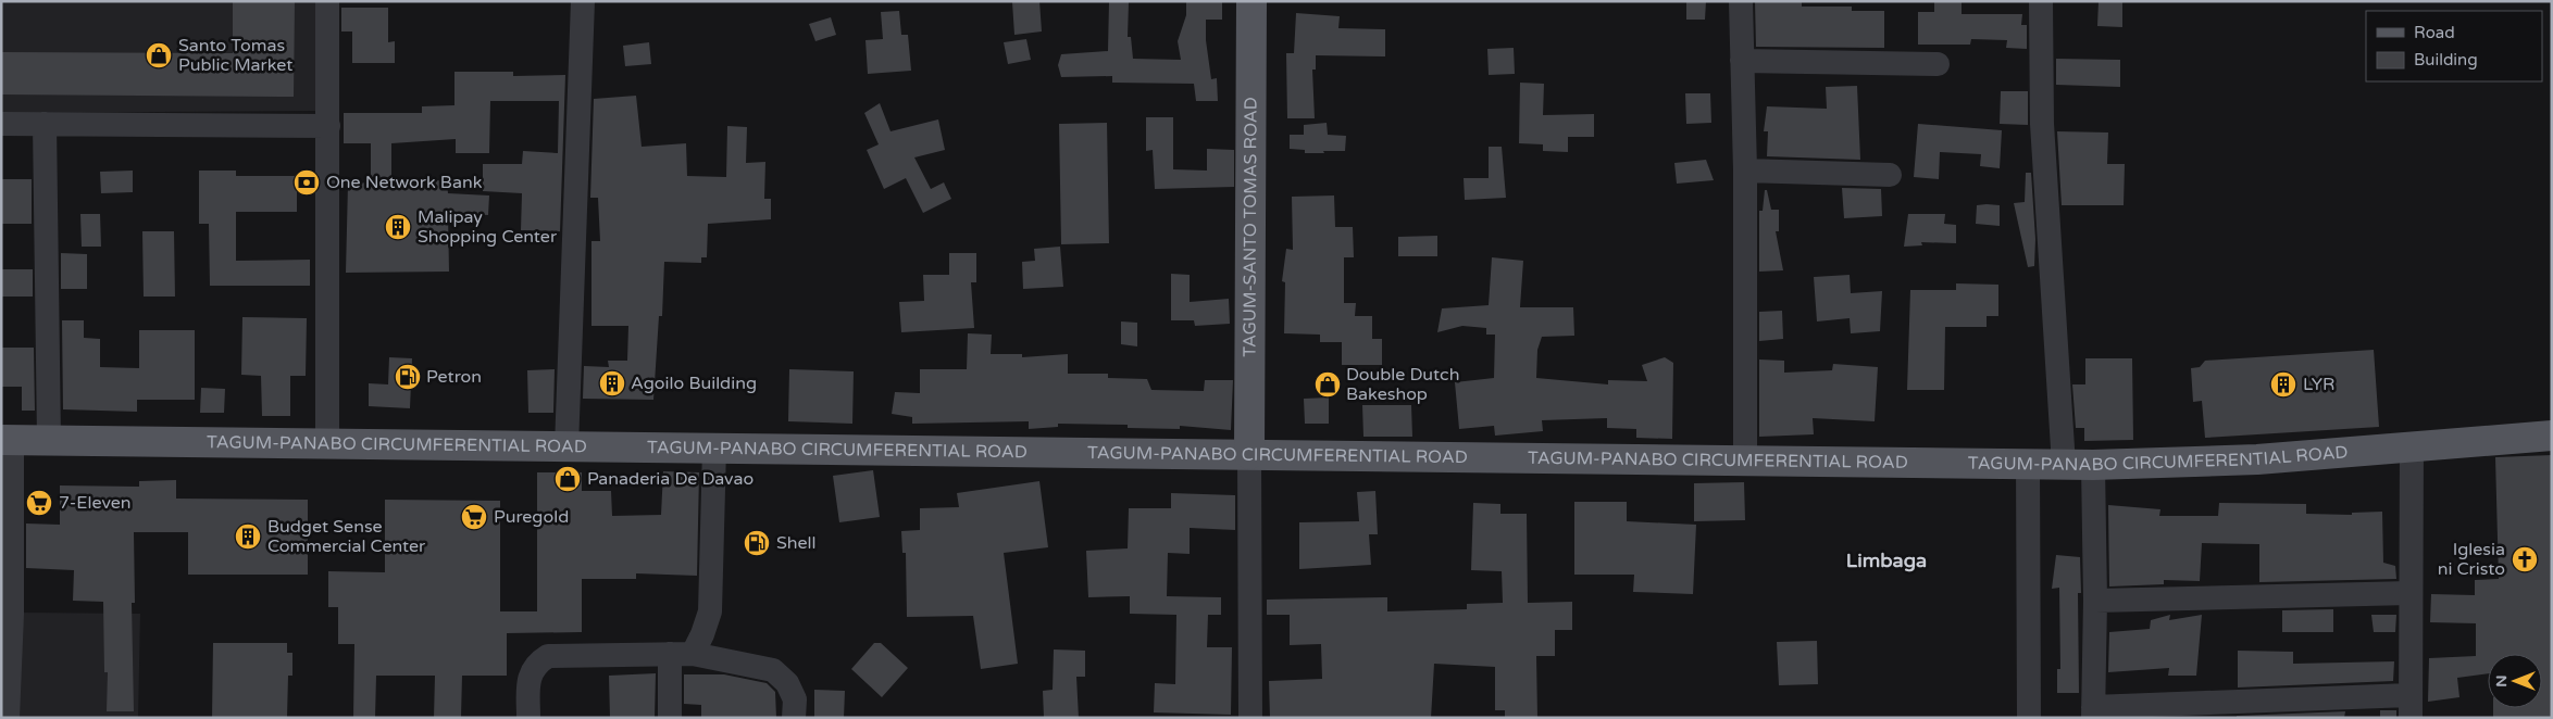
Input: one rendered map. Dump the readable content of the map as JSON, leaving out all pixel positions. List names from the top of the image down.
{
  "streets": {
    "main road": ["TAGUM-SANTO TOMAS ROAD", "TAGUM-PANABO CIRCUMFERENTIAL ROAD"]
  },
  "crossings": [
    ["TAGUM-SANTO TOMAS ROAD", "TAGUM-PANABO CIRCUMFERENTIAL ROAD"]
  ],
  "districts": ["Limbaga"],
  "places": {
    "shop": ["Santo Tomas Public Market", "Double Dutch Bakeshop", "Panaderia De Davao"],
    "bank": ["One Network Bank"],
    "building": [
      "Malipay Shopping Center",
      "Agoilo Building",
      "LYR",
      "Budget Sense Commercial Center"
    ],
    "fuel station": ["Petron", "Shell"],
    "supermarket": ["7-Eleven", "Puregold"],
    "church": ["Iglesia ni Cristo"]
  },
  "legend": ["Road", "Building"],
  "north": "left"
}
